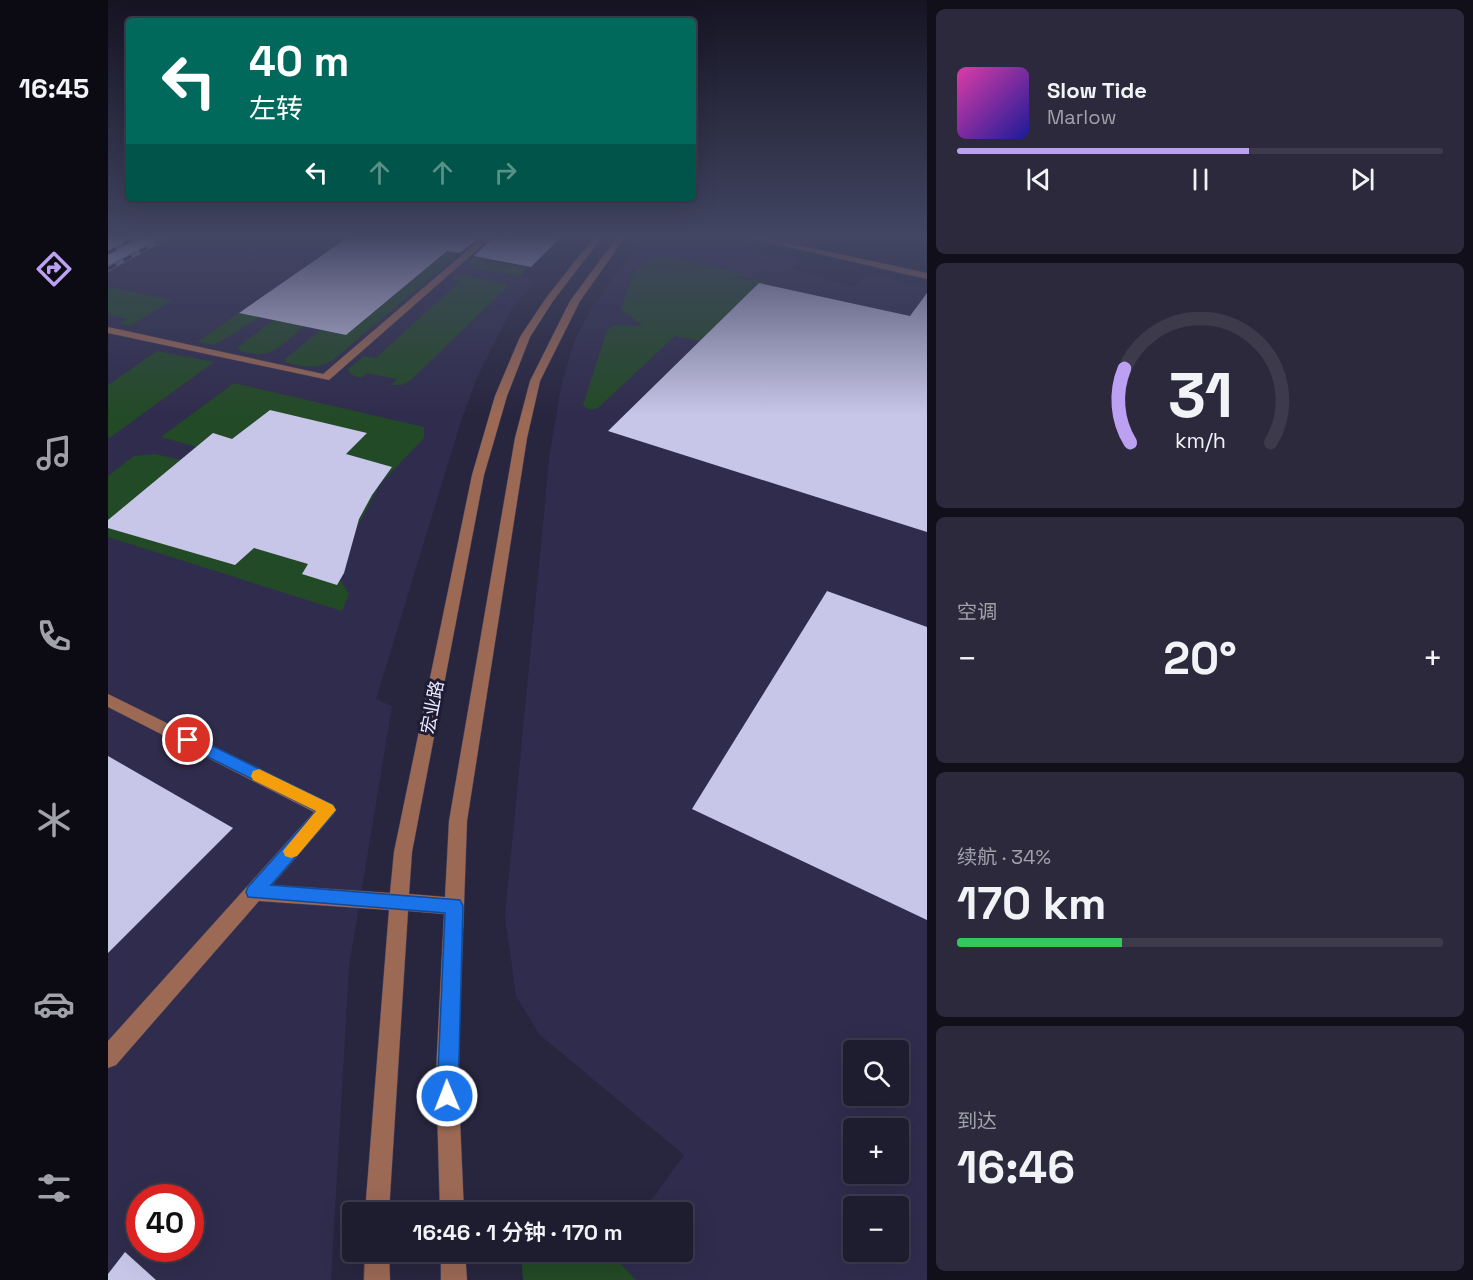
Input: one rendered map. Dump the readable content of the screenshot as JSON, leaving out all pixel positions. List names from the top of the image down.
{
  "streets": {
    "street": ["宏业路"]
  },
  "page": {
    "tabs": "16:45",
    "turn": ["40 m", "左转"],
    "song": ["Slow Tide", "Marlow"],
    "tile": [
      "空调",
      ["续航 · 34%", "170 km"],
      ["到达", "16:46"]
    ],
    "heat": ["−", "20°", "+"],
    "map_buttons": ["+", "−"],
    "limit": "40",
    "trip": "16:46 · 1 分钟 · 170 m",
    "gauge": ["31", "km/h"]
  }
}
